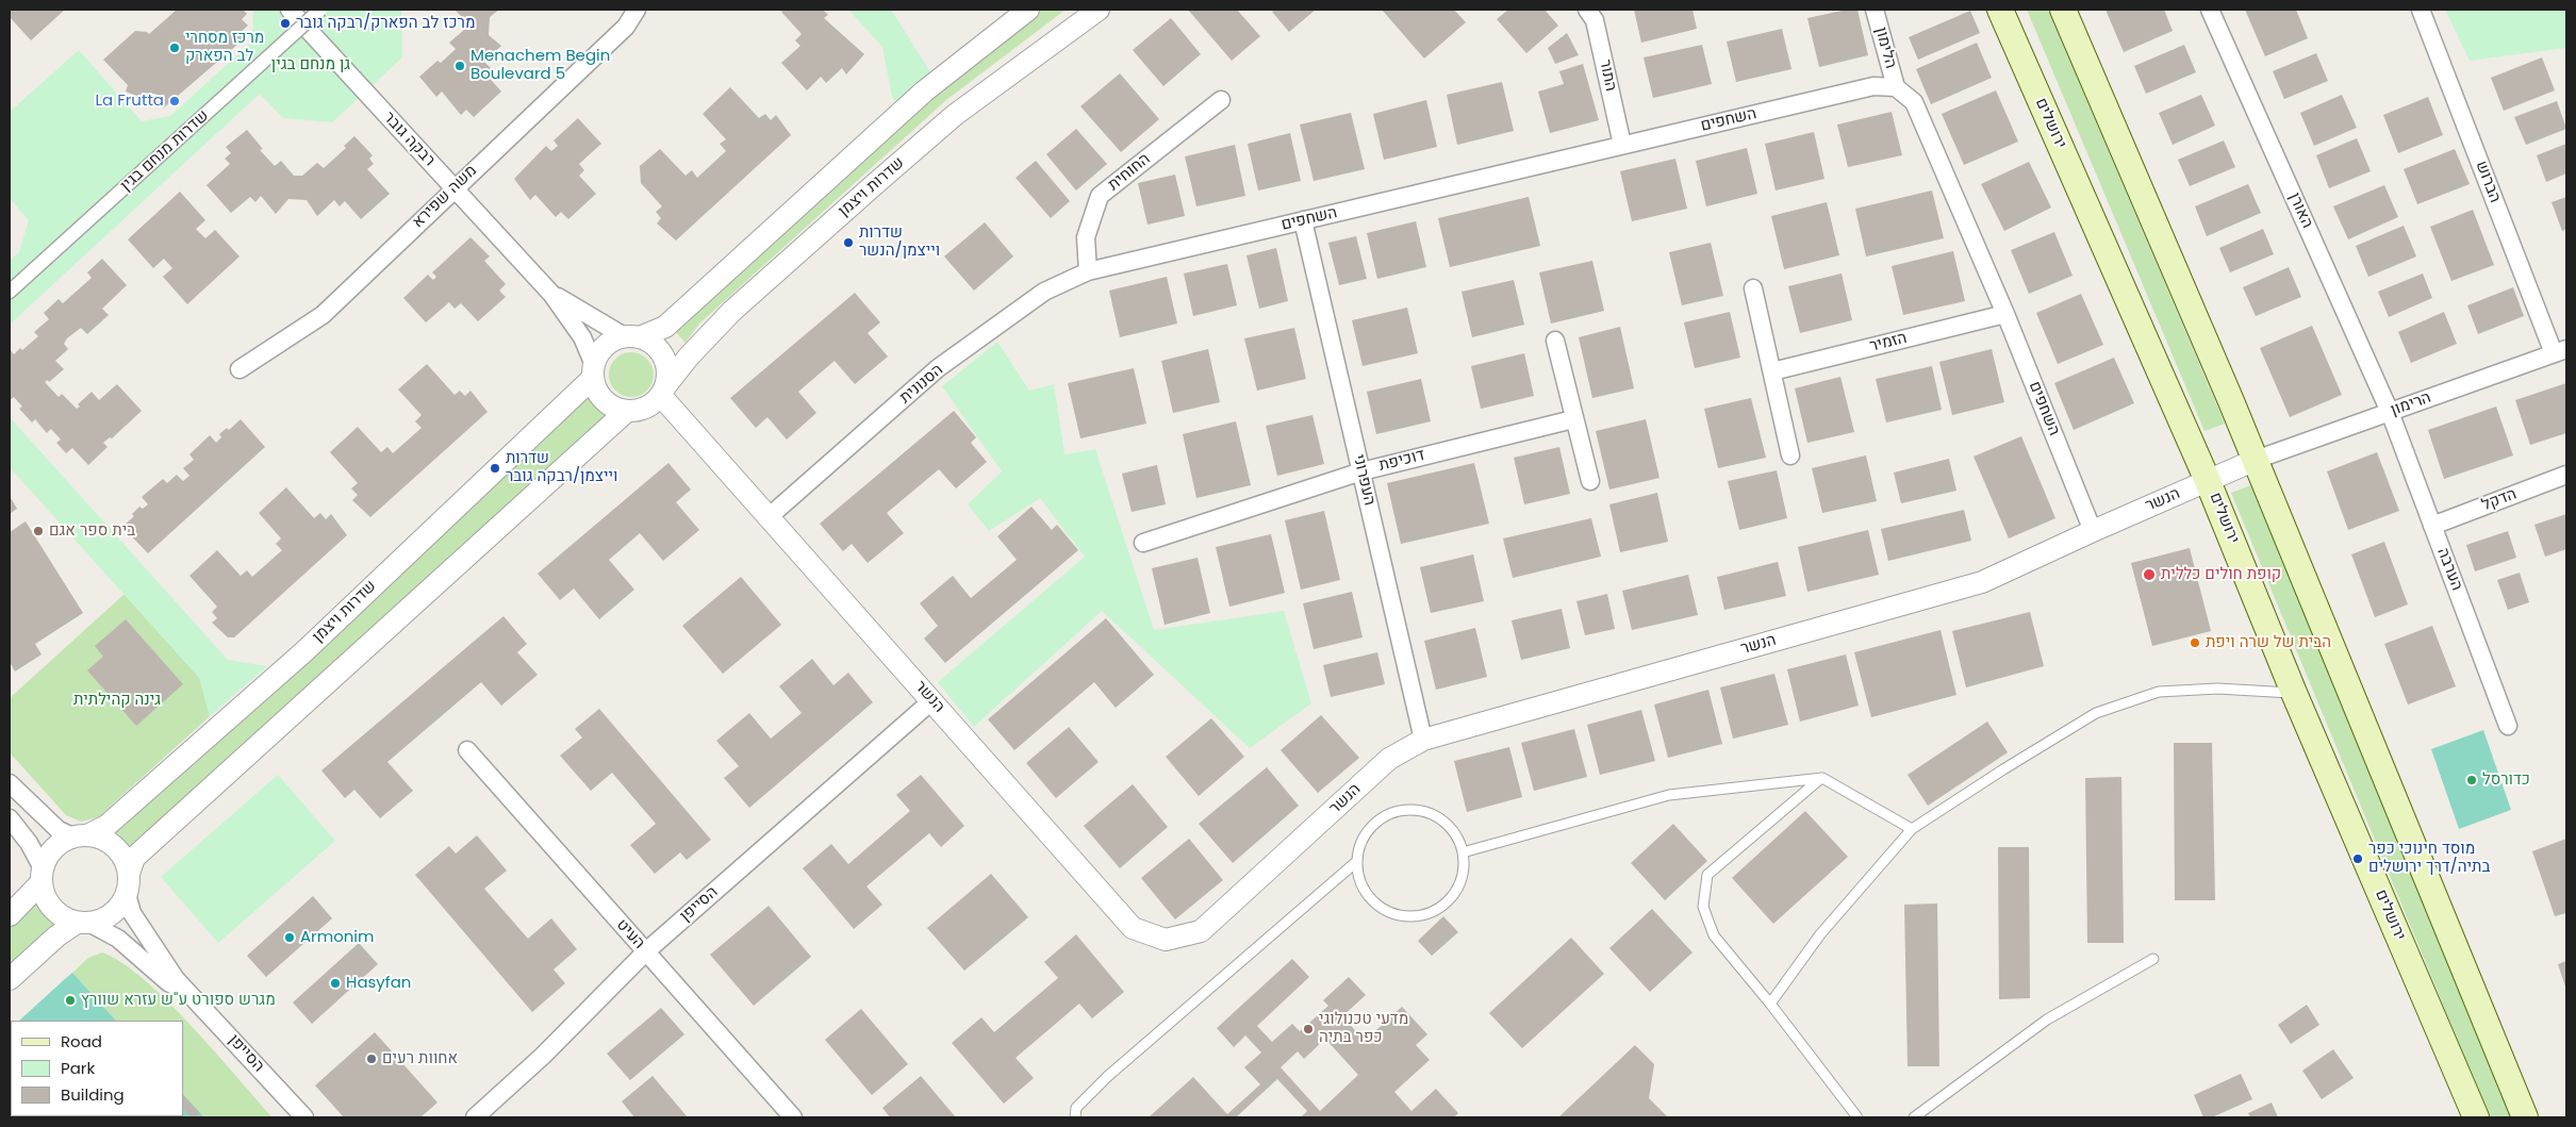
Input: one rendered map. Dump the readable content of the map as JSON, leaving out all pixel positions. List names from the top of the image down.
{
  "streets": {
    "main road": ["ירושלים"],
    "street": [
      "הלימון",
      "התור",
      "השחפים",
      "רבקה גובר",
      "שדרות מנחם בגין",
      "החוחית",
      "הברוש",
      "שדרות ויצמן",
      "משה שפירא",
      "האורן",
      "הזמיר",
      "הסנונית",
      "הרימון",
      "דוכיפת",
      "העפרוני",
      "הנשר",
      "הדקל",
      "הערבה",
      "הסייפן",
      "העיט"
    ]
  },
  "crossings": [
    ["הלימון", "השחפים"],
    ["התור", "השחפים"],
    ["השחפים", "החוחית"],
    ["השחפים", "הזמיר"],
    ["השחפים", "הסנונית"],
    ["השחפים", "העפרוני"],
    ["השחפים", "הנשר"],
    ["ירושלים", "הנשר"],
    ["רבקה גובר", "שדרות ויצמן"],
    ["רבקה גובר", "משה שפירא"],
    ["רבקה גובר", "הנשר"],
    ["החוחית", "הסנונית"],
    ["הברוש", "הרימון"],
    ["שדרות ויצמן", "הנשר"],
    ["שדרות ויצמן", "הסייפן"],
    ["האורן", "הרימון"],
    ["האורן", "הערבה"],
    ["הסנונית", "הנשר"],
    ["הרימון", "הנשר"],
    ["הרימון", "הערבה"],
    ["דוכיפת", "העפרוני"],
    ["העפרוני", "הנשר"],
    ["הנשר", "הסייפן"],
    ["הדקל", "הערבה"],
    ["הסייפן", "העיט"]
  ],
  "parks": ["גן מנחם בגין", "גינה קהילתית"],
  "places": [
    "מרכז לב הפארק/רבקה גובר",
    "מרכז מסחרי לב הפארק",
    "Menachem Begin Boulevard 5",
    "La Frutta",
    "שדרות וייצמן/הנשר",
    "שדרות וייצמן/רבקה גובר",
    "בית ספר אגם",
    "קופת חולים כללית",
    "הבית של שרה ויפת",
    "כדורסל",
    "מוסד חינוכי כפר בתיה/דרך ירושלים",
    "Armonim",
    "Hasyfan",
    "מגרש ספורט ע\"ש עזרא שוורץ",
    "מדעי טכנולוגי כפר בתיה",
    "אחוות רעים"
  ],
  "legend": ["Road", "Park", "Building"]
}
